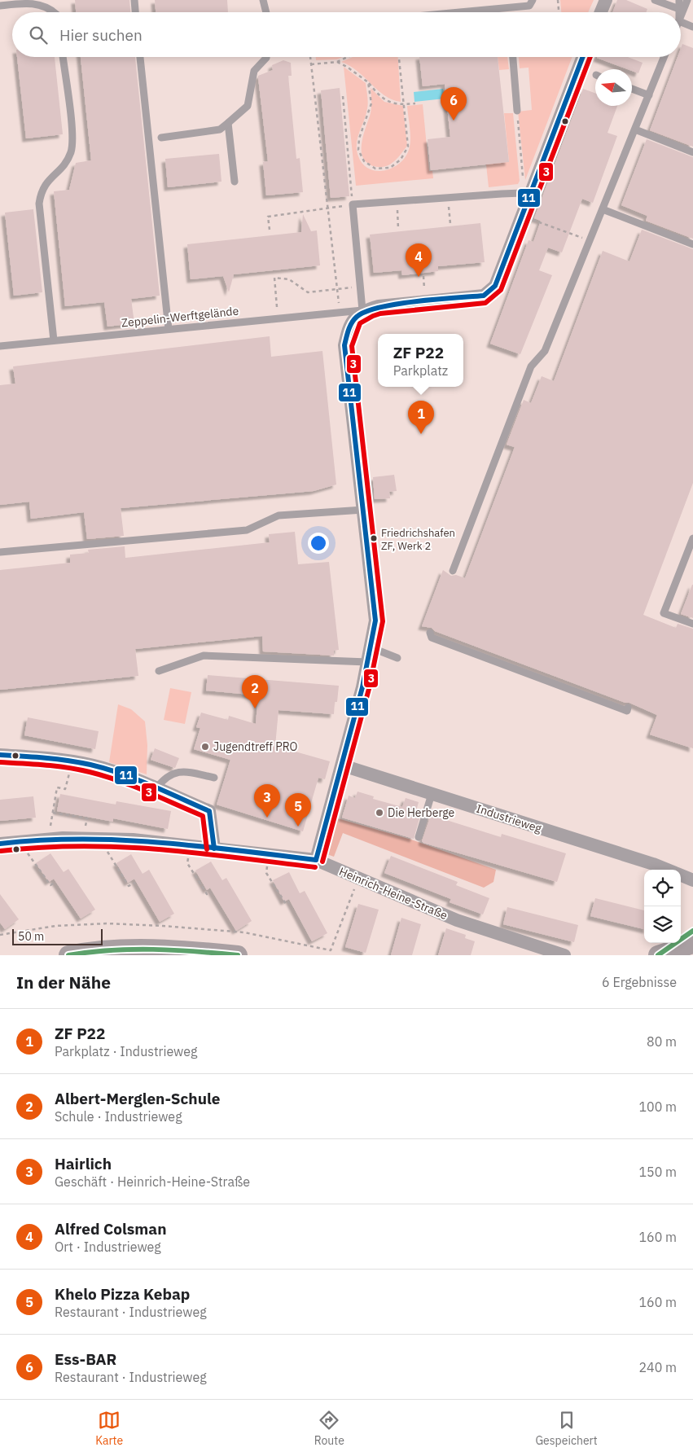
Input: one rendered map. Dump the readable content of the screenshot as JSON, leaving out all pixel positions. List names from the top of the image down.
{
  "streets": {
    "street": ["Industrieweg", "Heinrich-Heine-Straße"],
    "lane": ["Zeppelin-Werftgelände"]
  },
  "places": ["Friedrichshafen ZF, Werk 2", "Jugendtreff PRO", "Die Herberge"],
  "lines": ["transit line 11", "transit line 3", "transit line 1"],
  "scale_bar": "50 m",
  "north": "left",
  "page": {
    "search": "Hier suchen",
    "pins": [
      "6",
      "4",
      "1",
      "2",
      "3",
      "5"
    ],
    "popup": ["ZF P22", "Parkplatz"],
    "scale": "50 m",
    "heading": ["In der Nähe", "6 Ergebnisse"],
    "list": [
      {
        "mark": "1",
        "name": "ZF P22",
        "note": "Parkplatz · Industrieweg",
        "value": "80 m"
      },
      {
        "mark": "2",
        "name": "Albert-Merglen-Schule",
        "note": "Schule · Industrieweg",
        "value": "100 m"
      },
      {
        "mark": "3",
        "name": "Hairlich",
        "note": "Geschäft · Heinrich-Heine-Straße",
        "value": "150 m"
      },
      {
        "mark": "4",
        "name": "Alfred Colsman",
        "note": "Ort · Industrieweg",
        "value": "160 m"
      },
      {
        "mark": "5",
        "name": "Khelo Pizza Kebap",
        "note": "Restaurant · Industrieweg",
        "value": "160 m"
      },
      {
        "mark": "6",
        "name": "Ess-BAR",
        "note": "Restaurant · Industrieweg",
        "value": "240 m"
      }
    ],
    "nav": ["Karte", "Route", "Gespeichert"]
  }
}
